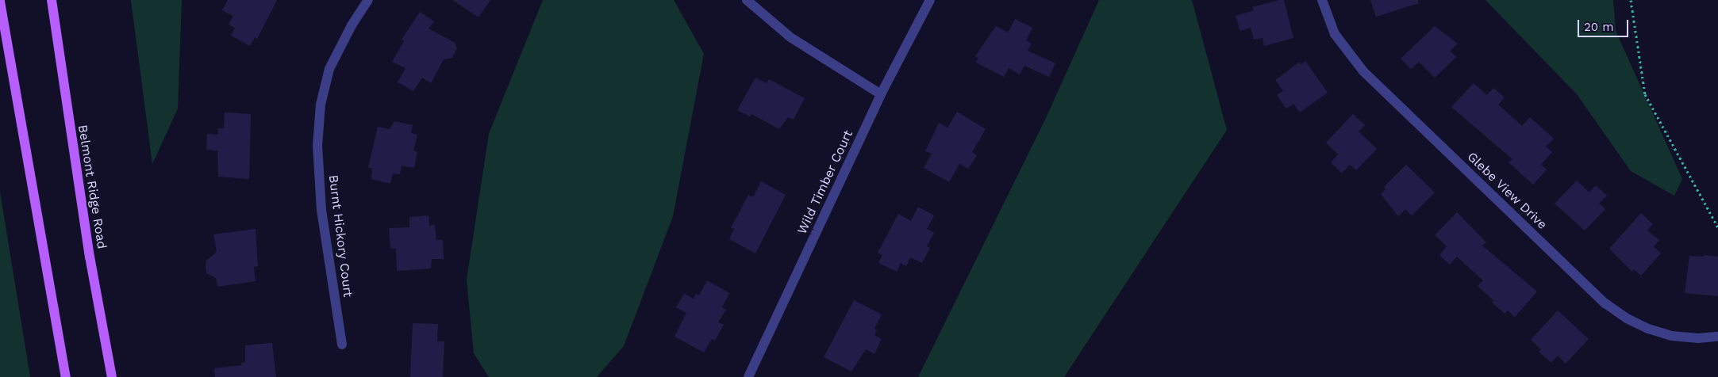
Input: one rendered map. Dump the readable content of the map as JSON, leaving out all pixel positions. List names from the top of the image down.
{
  "streets": {
    "main road": ["Belmont Ridge Road"],
    "street": ["Wild Timber Court", "Glebe View Drive", "Burnt Hickory Court"]
  },
  "scale_bar": "20 m"
}
